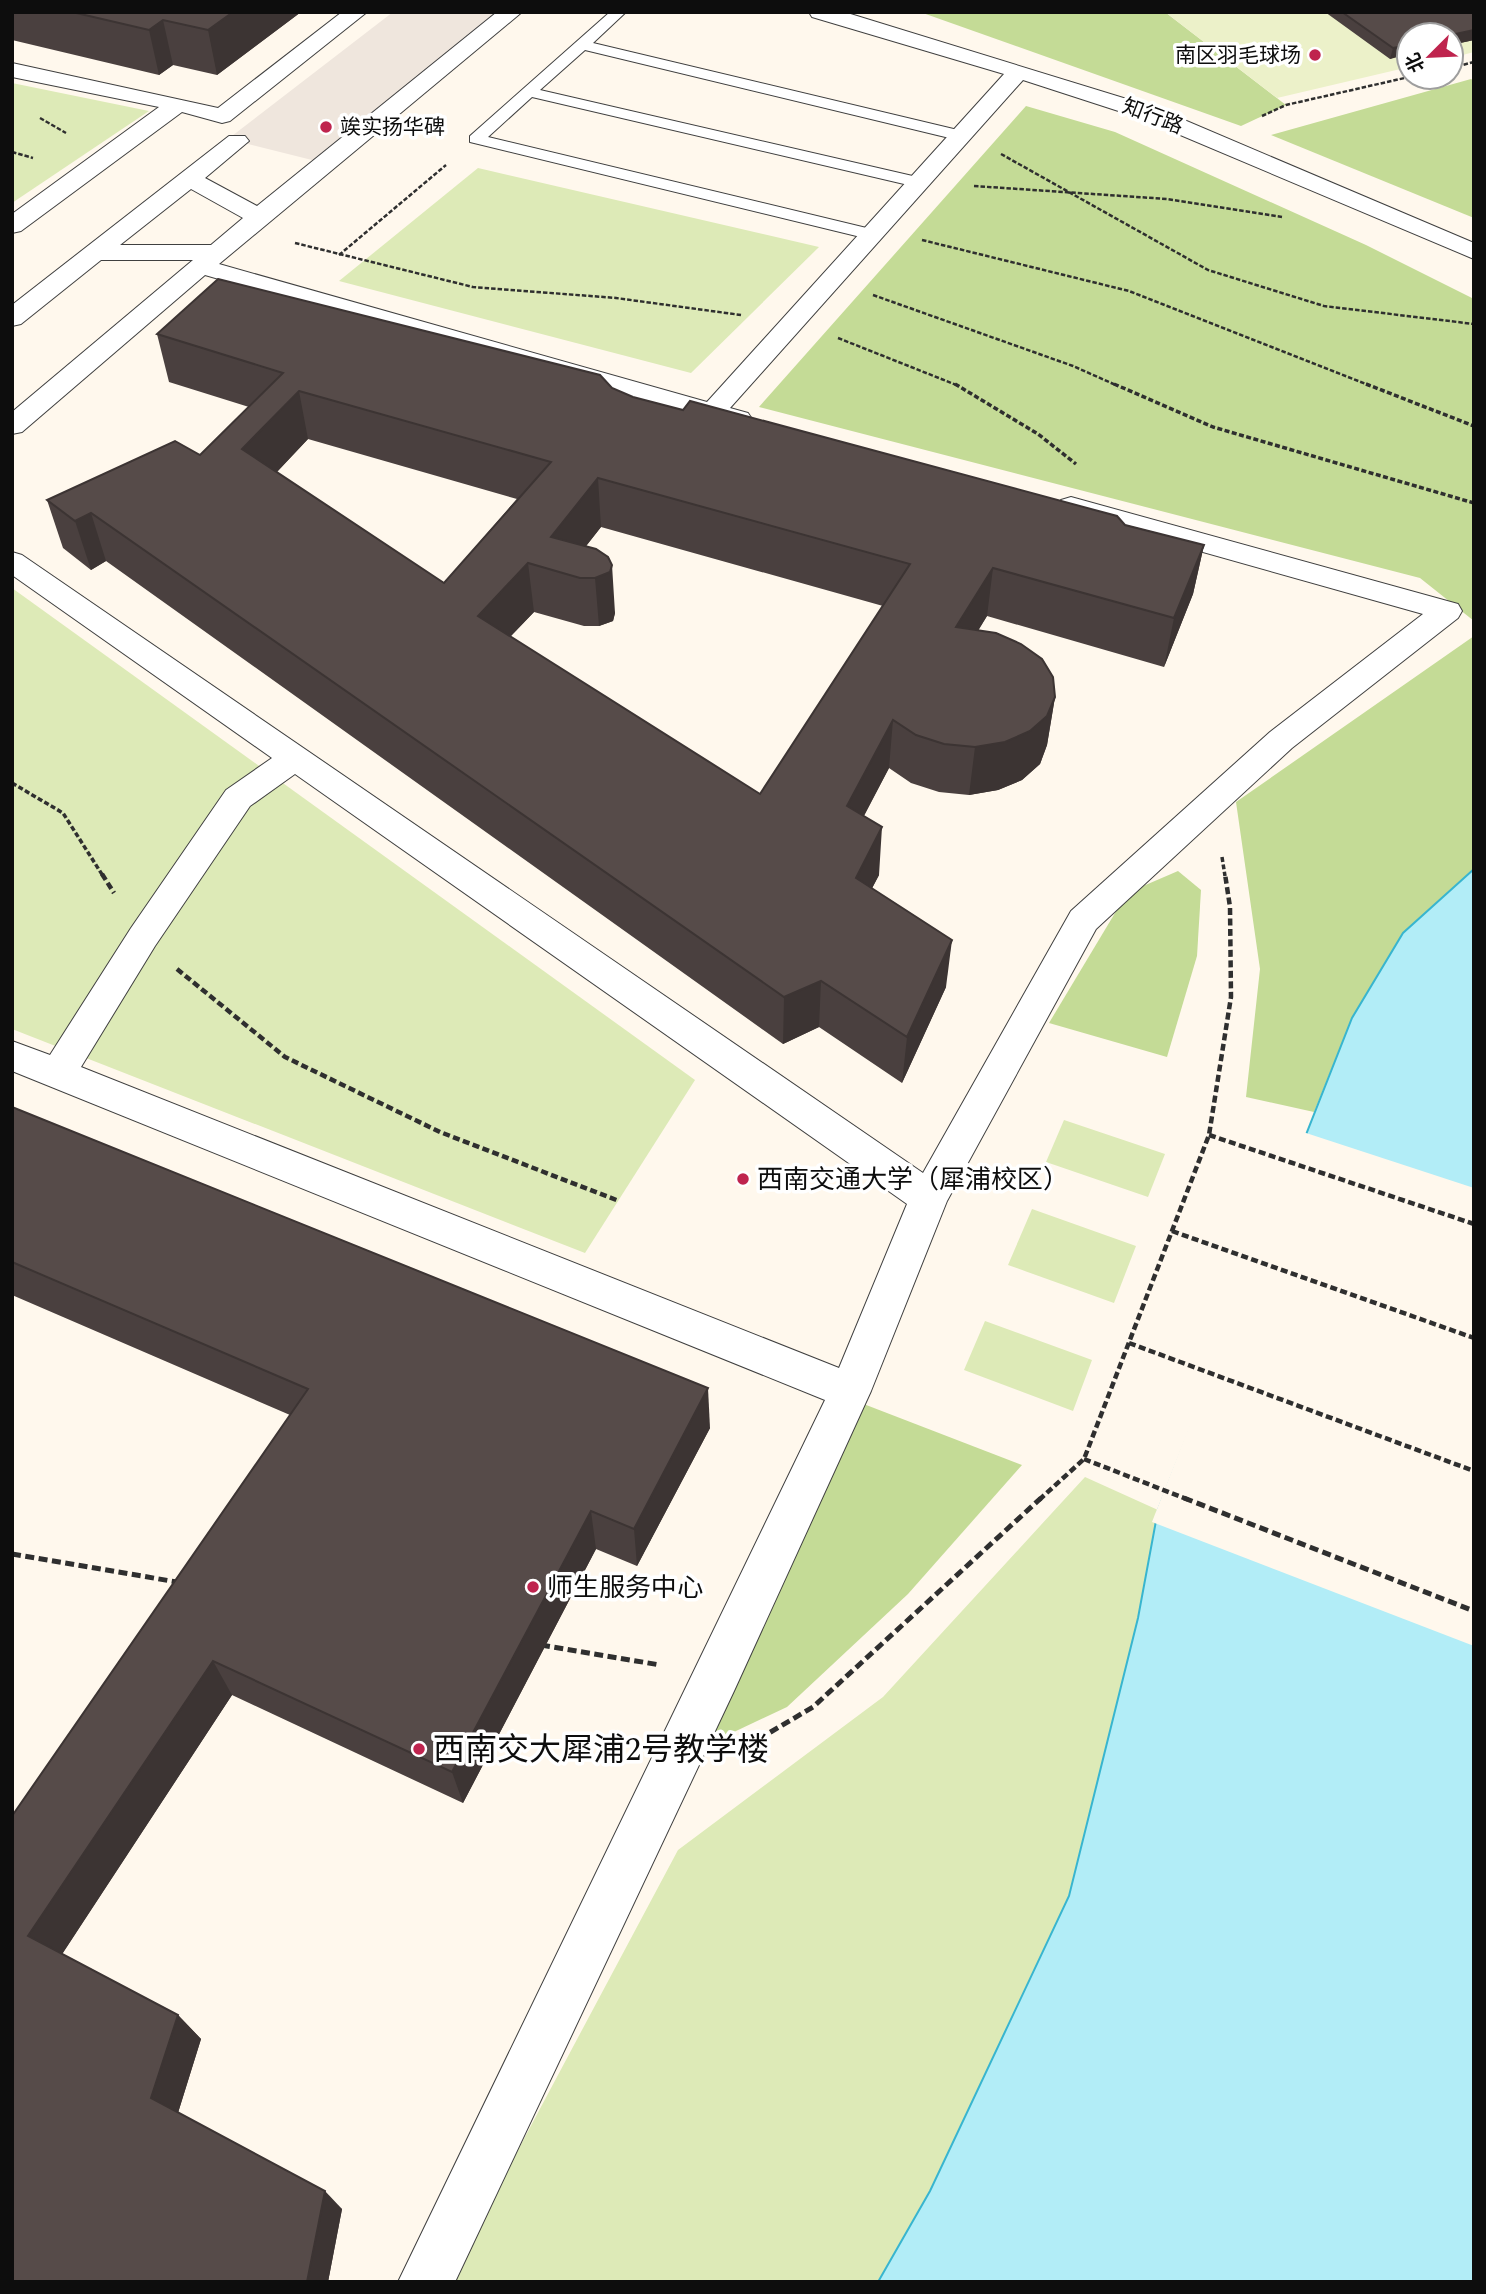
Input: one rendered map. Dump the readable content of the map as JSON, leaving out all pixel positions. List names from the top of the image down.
{
  "streets": {
    "street": ["知行路"]
  },
  "places": [
    "南区羽毛球场",
    "竢实扬华碑",
    "西南交通大学（犀浦校区）",
    "师生服务中心",
    "西南交大犀浦2号教学楼"
  ],
  "north": "bottom left"
}
